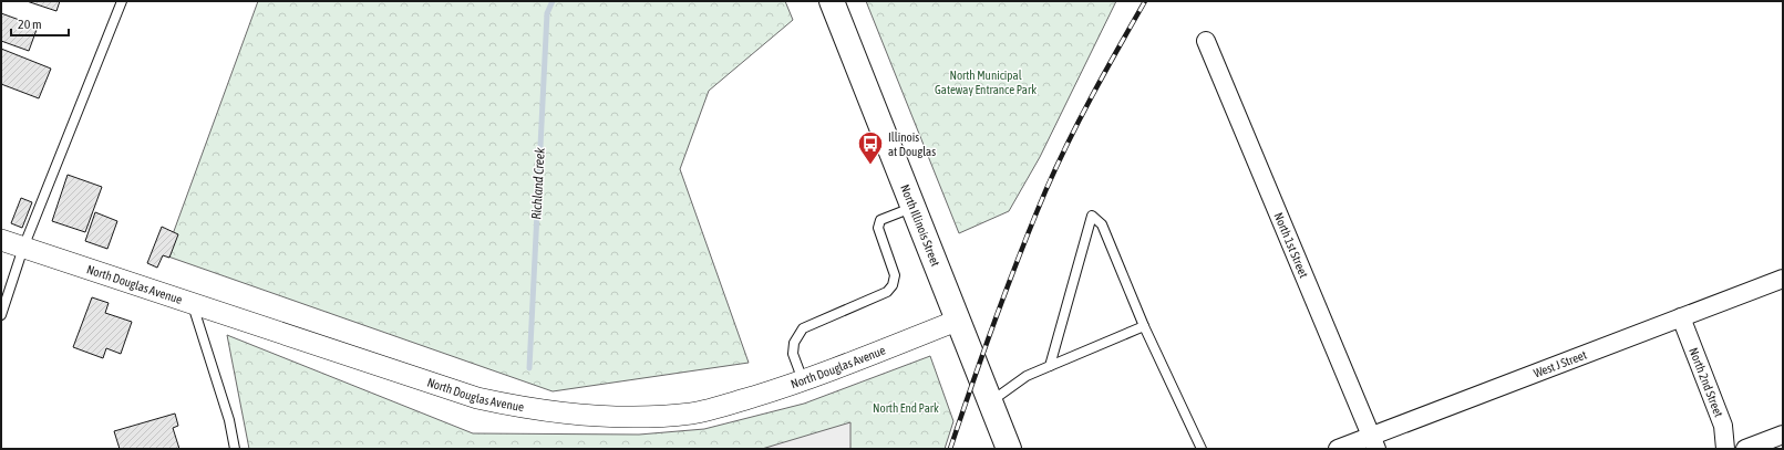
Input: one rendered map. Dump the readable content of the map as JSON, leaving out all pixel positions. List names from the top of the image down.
{
  "streets": {
    "main road": ["North Illinois Street"],
    "street": [
      "North 1st Street",
      "North Douglas Avenue",
      "West J Street",
      "North 2nd Street"
    ]
  },
  "crossings": [
    ["North Illinois Street", "North Douglas Avenue"],
    ["North 1st Street", "West J Street"],
    ["West J Street", "North 2nd Street"]
  ],
  "water": ["Richland Creek"],
  "parks": ["North Municipal Gateway Entrance Park", "North End Park"],
  "places": {
    "bus stop": ["Illinois at Douglas"]
  },
  "scale_bar": "20 m"
}
